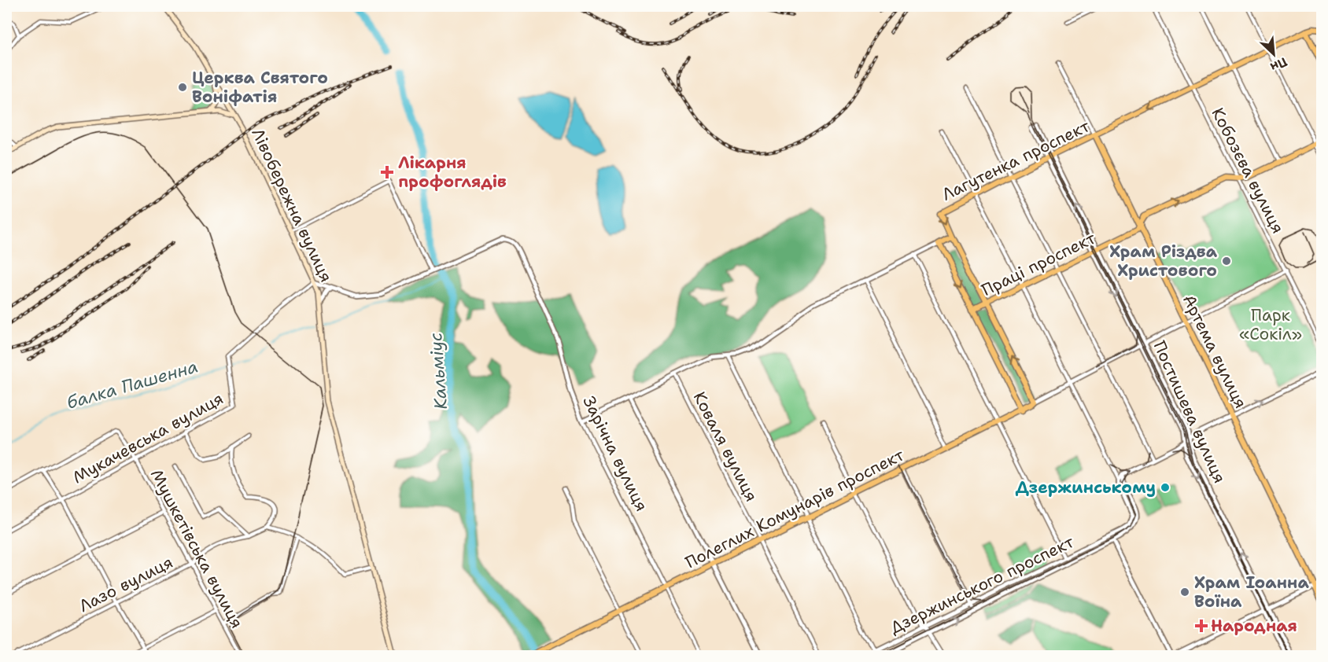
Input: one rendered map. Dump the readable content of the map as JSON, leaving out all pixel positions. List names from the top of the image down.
{
  "streets": {
    "main road": [
      "Лагутенка проспект",
      "Лівобережна вулиця",
      "Праці проспект",
      "Артема вулиця",
      "Полеглих Комунарів проспект"
    ],
    "street": [
      "Кобозєва вулиця",
      "Постишева вулиця",
      "Мукачевська вулиця",
      "Коваля вулиця",
      "Зарічна вулиця",
      "Мушкетівська вулиця",
      "Лазо вулиця",
      "Дзержинського проспект"
    ]
  },
  "crossings": [
    ["Лагутенка проспект", "Кобозєва вулиця"],
    ["Лагутенка проспект", "Артема вулиця"],
    ["Лагутенка проспект", "Постишева вулиця"],
    ["Кобозєва вулиця", "Праці проспект"],
    ["Лівобережна вулиця", "Мукачевська вулиця"],
    ["Праці проспект", "Артема вулиця"],
    ["Праці проспект", "Постишева вулиця"],
    ["Мукачевська вулиця", "Мушкетівська вулиця"],
    ["Коваля вулиця", "Полеглих Комунарів проспект"],
    ["Зарічна вулиця", "Полеглих Комунарів проспект"],
    ["Мушкетівська вулиця", "Лазо вулиця"]
  ],
  "water": ["Кальміус", "балка Пашенна"],
  "parks": ["Парк «Сокіл»"],
  "places": {
    "other": [
      "Церква Святого Воніфатія",
      "Храм Різдва Христового",
      "Дзержинському",
      "Храм Іоанна Воїна"
    ],
    "health": ["Лікарня профоглядів", "Народная"]
  },
  "north": "bottom right"
}
